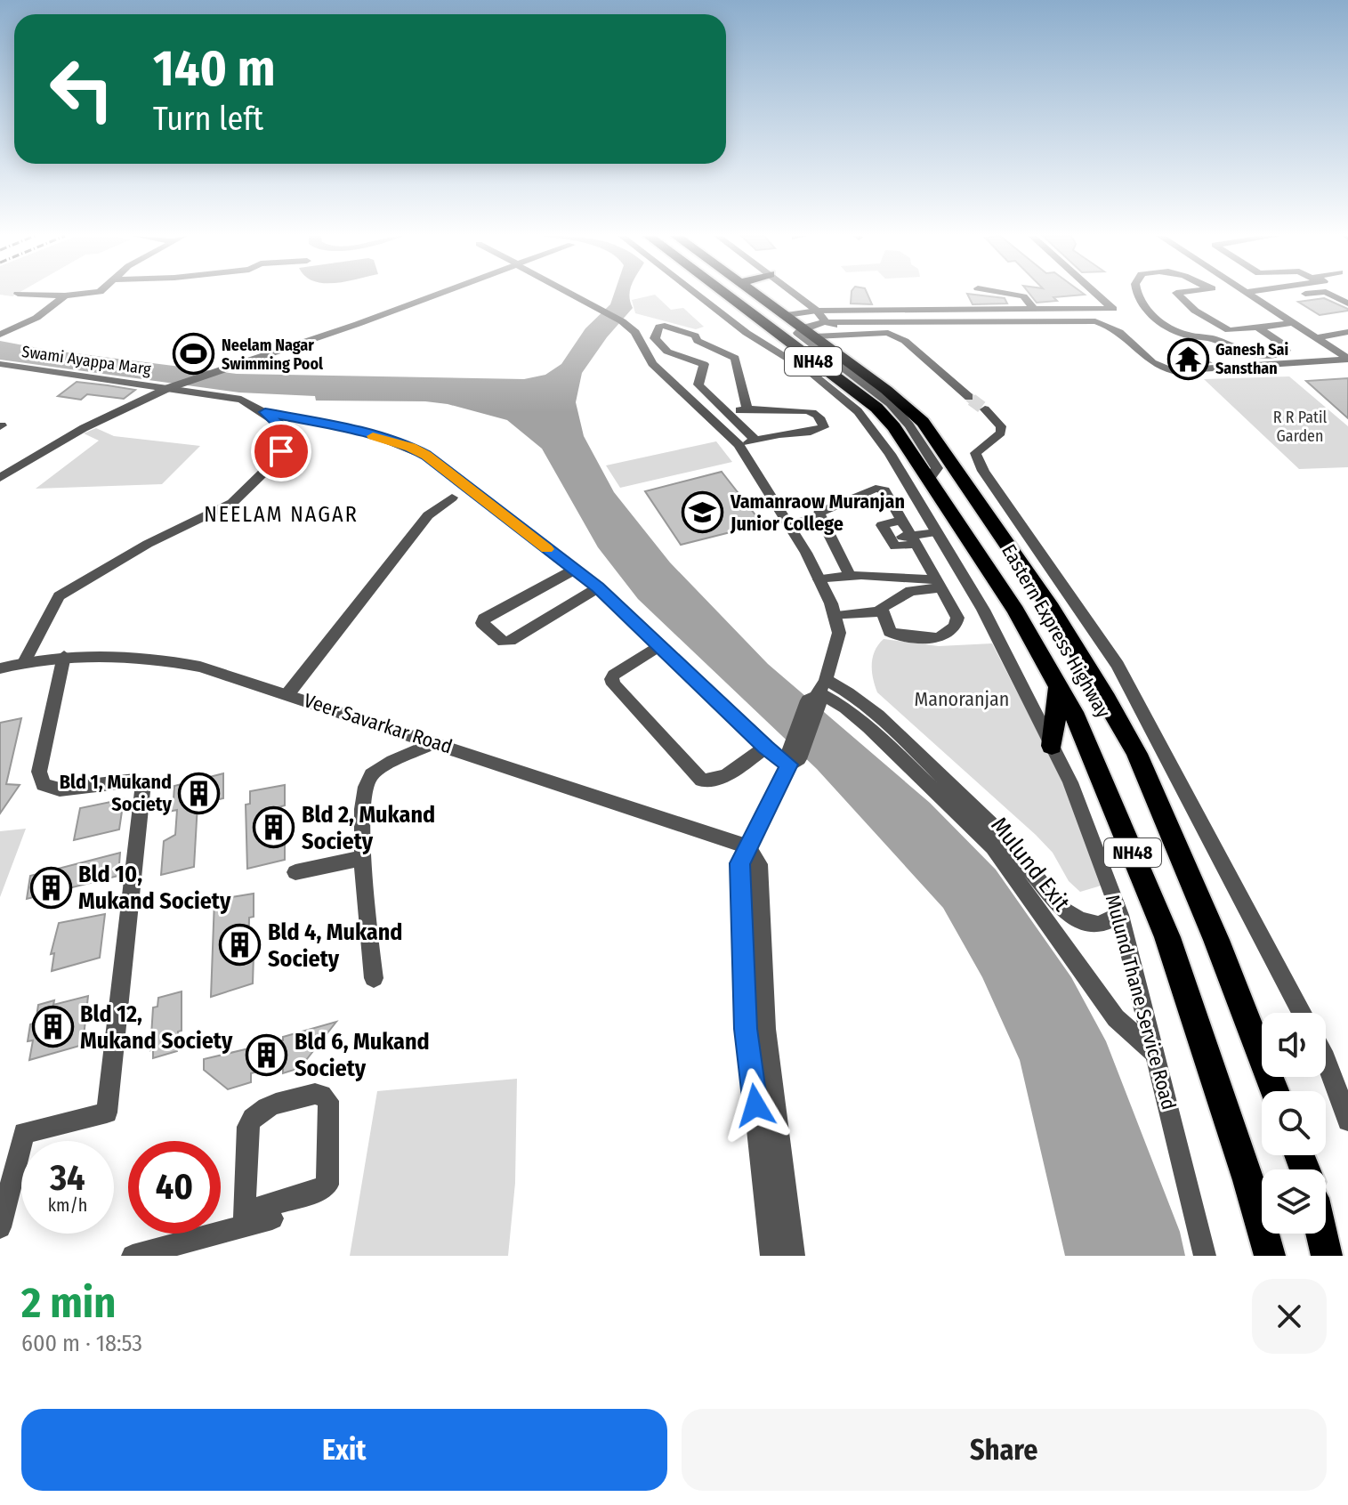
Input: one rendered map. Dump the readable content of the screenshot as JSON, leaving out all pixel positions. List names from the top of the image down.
{
  "streets": {
    "highway": ["NH48", "Eastern Express Highway"],
    "street": [
      "Swami Ayappa Marg",
      "Veer Savarkar Road",
      "Mulund Exit",
      "Mulund Thane Service Road"
    ]
  },
  "crossings": [
    ["Mulund Exit", "Mulund Thane Service Road"]
  ],
  "districts": ["NEELAM NAGAR"],
  "parks": ["R R Patil Garden", "Manoranjan"],
  "places": {
    "sports": ["Neelam Nagar Swimming Pool"],
    "temple": ["Ganesh Sai Sansthan"],
    "school or university": ["Vamanraow Muranjan Junior College"],
    "building": [
      "Bld 1, Mukand Society",
      "Bld 2, Mukand Society",
      "Bld 10, Mukand Society",
      "Bld 4, Mukand Society",
      "Bld 12, Mukand Society",
      "Bld 6, Mukand Society"
    ]
  },
  "page": {
    "turn": ["140 m", "Turn left"],
    "speed": "34 km/h",
    "limit": "40",
    "heading": ["2 min", "600 m · 18:53"],
    "buttons": ["Exit", "Share"]
  }
}
